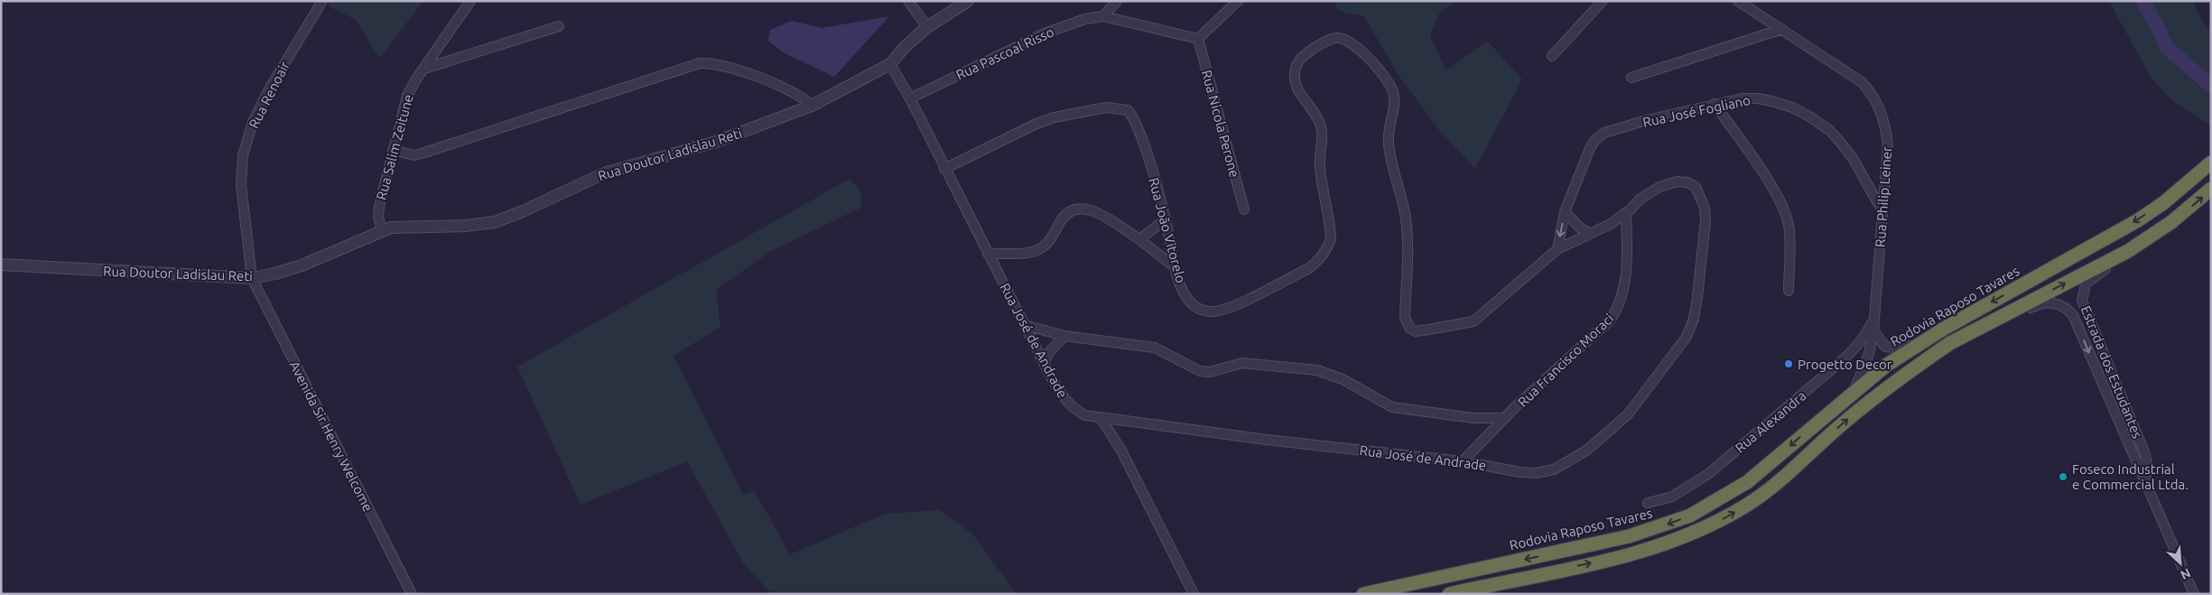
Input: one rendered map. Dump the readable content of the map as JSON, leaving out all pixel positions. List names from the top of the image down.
{
  "streets": {
    "highway": ["Rodovia Raposo Tavares"],
    "street": [
      "Rua Pascoal Risso",
      "Rua Renoair",
      "Rua José Fogliano",
      "Rua Nicola Perone",
      "Rua Salim Zeitune",
      "Rua Doutor Ladislau Reti",
      "Rua Philip Leiner",
      "Rua João Vitorelo",
      "Rua José de Andrade",
      "Rua Francisco Moraci",
      "Estrada dos Estudantes",
      "Rua Alexandra",
      "Avenida Sir Henry Welcome"
    ]
  },
  "crossings": [
    ["Rua Pascoal Risso", "Rua Nicola Perone"],
    ["Rua Pascoal Risso", "Rua José de Andrade"],
    ["Rua Renoair", "Rua Doutor Ladislau Reti"],
    ["Rua Renoair", "Avenida Sir Henry Welcome"],
    ["Rua José Fogliano", "Rua Philip Leiner"],
    ["Rua José Fogliano", "Rua José de Andrade"],
    ["Rua Salim Zeitune", "Rua Doutor Ladislau Reti"],
    ["Rua Doutor Ladislau Reti", "Rua José de Andrade"],
    ["Rua Doutor Ladislau Reti", "Avenida Sir Henry Welcome"],
    ["Rua Philip Leiner", "Rodovia Raposo Tavares"],
    ["Rua Philip Leiner", "Rua Alexandra"],
    ["Rua João Vitorelo", "Rua José de Andrade"],
    ["Rua José de Andrade", "Rua Francisco Moraci"]
  ],
  "places": ["Progetto Decor", "Foseco Industrial e Commercial Ltda."],
  "north": "bottom right"
}
